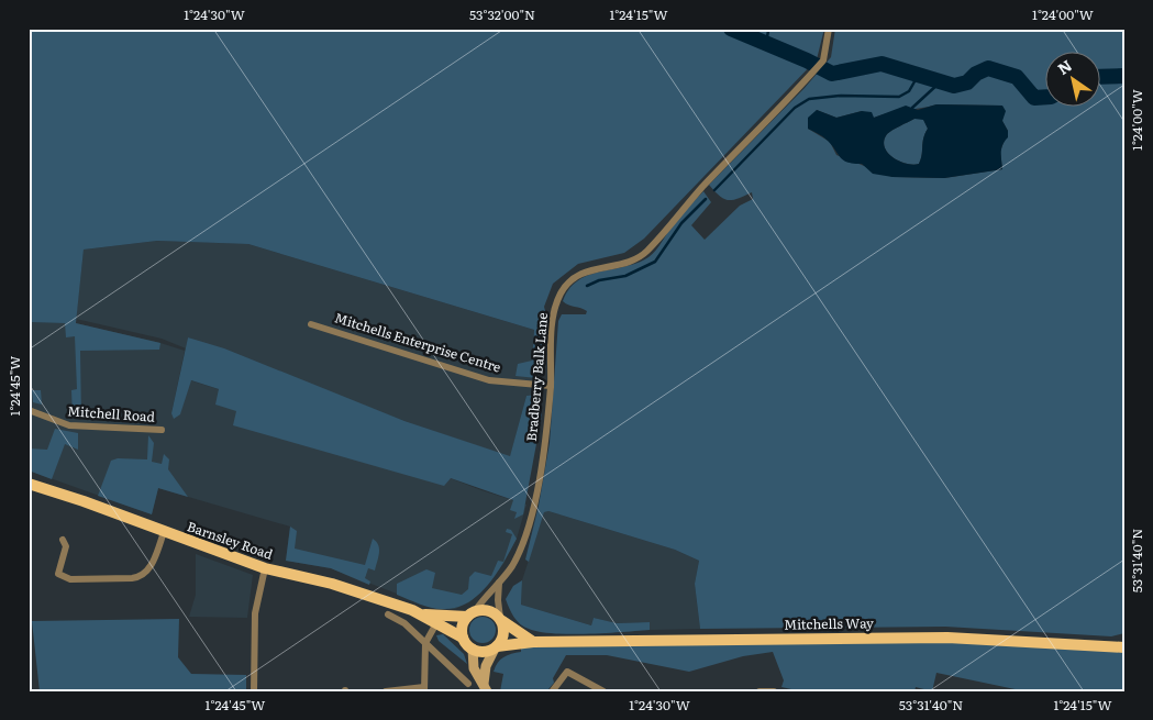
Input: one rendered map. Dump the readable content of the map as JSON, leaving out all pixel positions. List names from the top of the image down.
{
  "streets": {
    "main road": ["Barnsley Road", "Mitchells Way"],
    "street": ["Mitchells Enterprise Centre", "Bradberry Balk Lane", "Mitchell Road"]
  },
  "crossings": [
    ["Mitchells Enterprise Centre", "Bradberry Balk Lane"],
    ["Bradberry Balk Lane", "Barnsley Road"],
    ["Bradberry Balk Lane", "Mitchells Way"],
    ["Barnsley Road", "Mitchells Way"]
  ],
  "north": "top left",
  "coordinates": [
    "1°24'30\"W",
    "53°32'00\"N",
    "1°24'15\"W",
    "1°24'00\"W",
    "1°24'45\"W",
    "53°31'40\"N"
  ]
}
